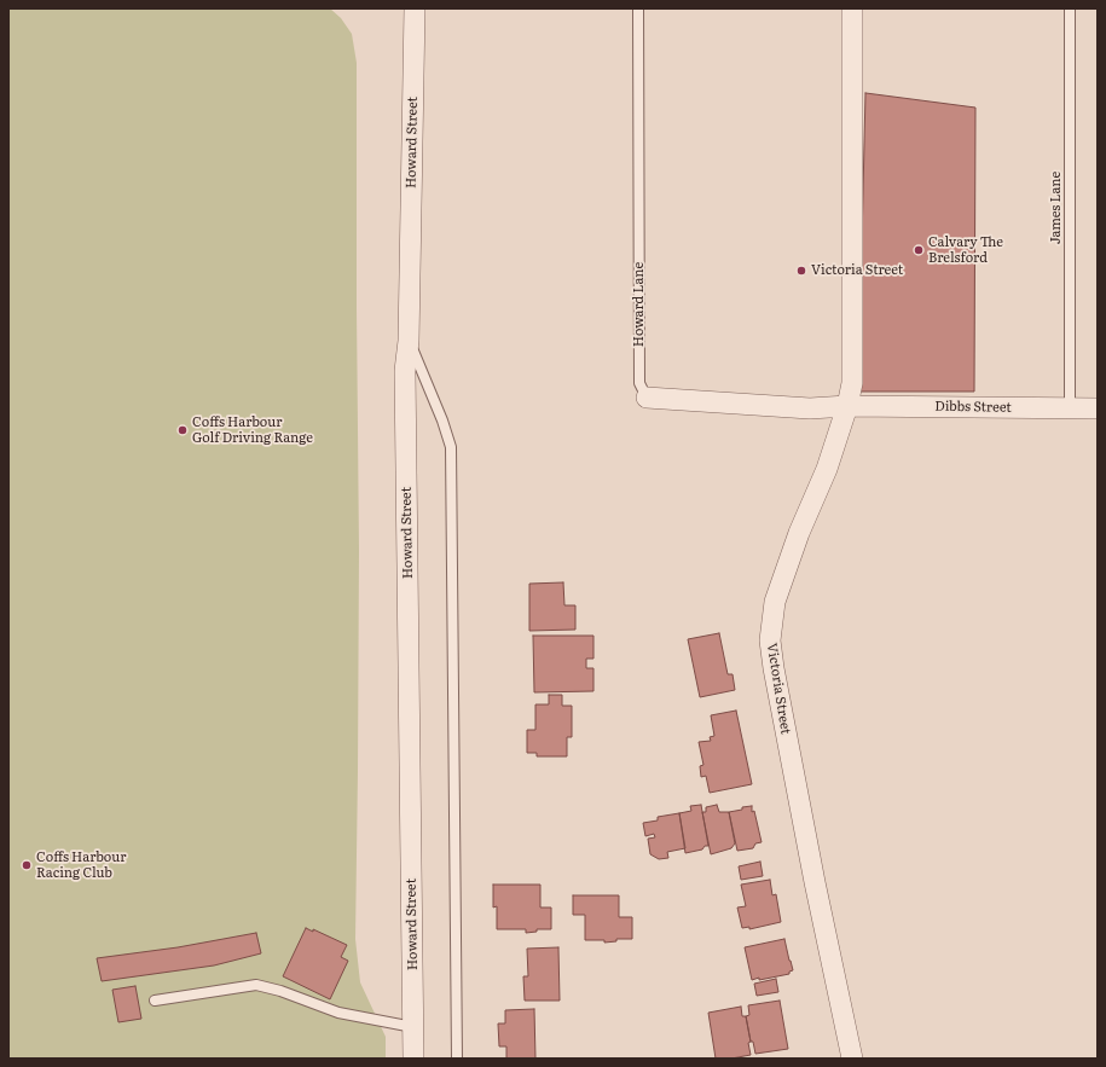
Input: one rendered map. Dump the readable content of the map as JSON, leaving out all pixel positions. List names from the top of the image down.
{
  "streets": {
    "street": [
      "Howard Street",
      "Howard Lane",
      "Dibbs Street",
      "Victoria Street"
    ],
    "lane": ["James Lane"]
  },
  "crossings": [
    ["James Lane", "Dibbs Street"],
    ["Howard Lane", "Dibbs Street"],
    ["Howard Lane", "Victoria Street"],
    ["Dibbs Street", "Victoria Street"]
  ],
  "places": [
    "Calvary The Brelsford",
    "Victoria Street",
    "Coffs Harbour Golf Driving Range",
    "Coffs Harbour Racing Club"
  ]
}
